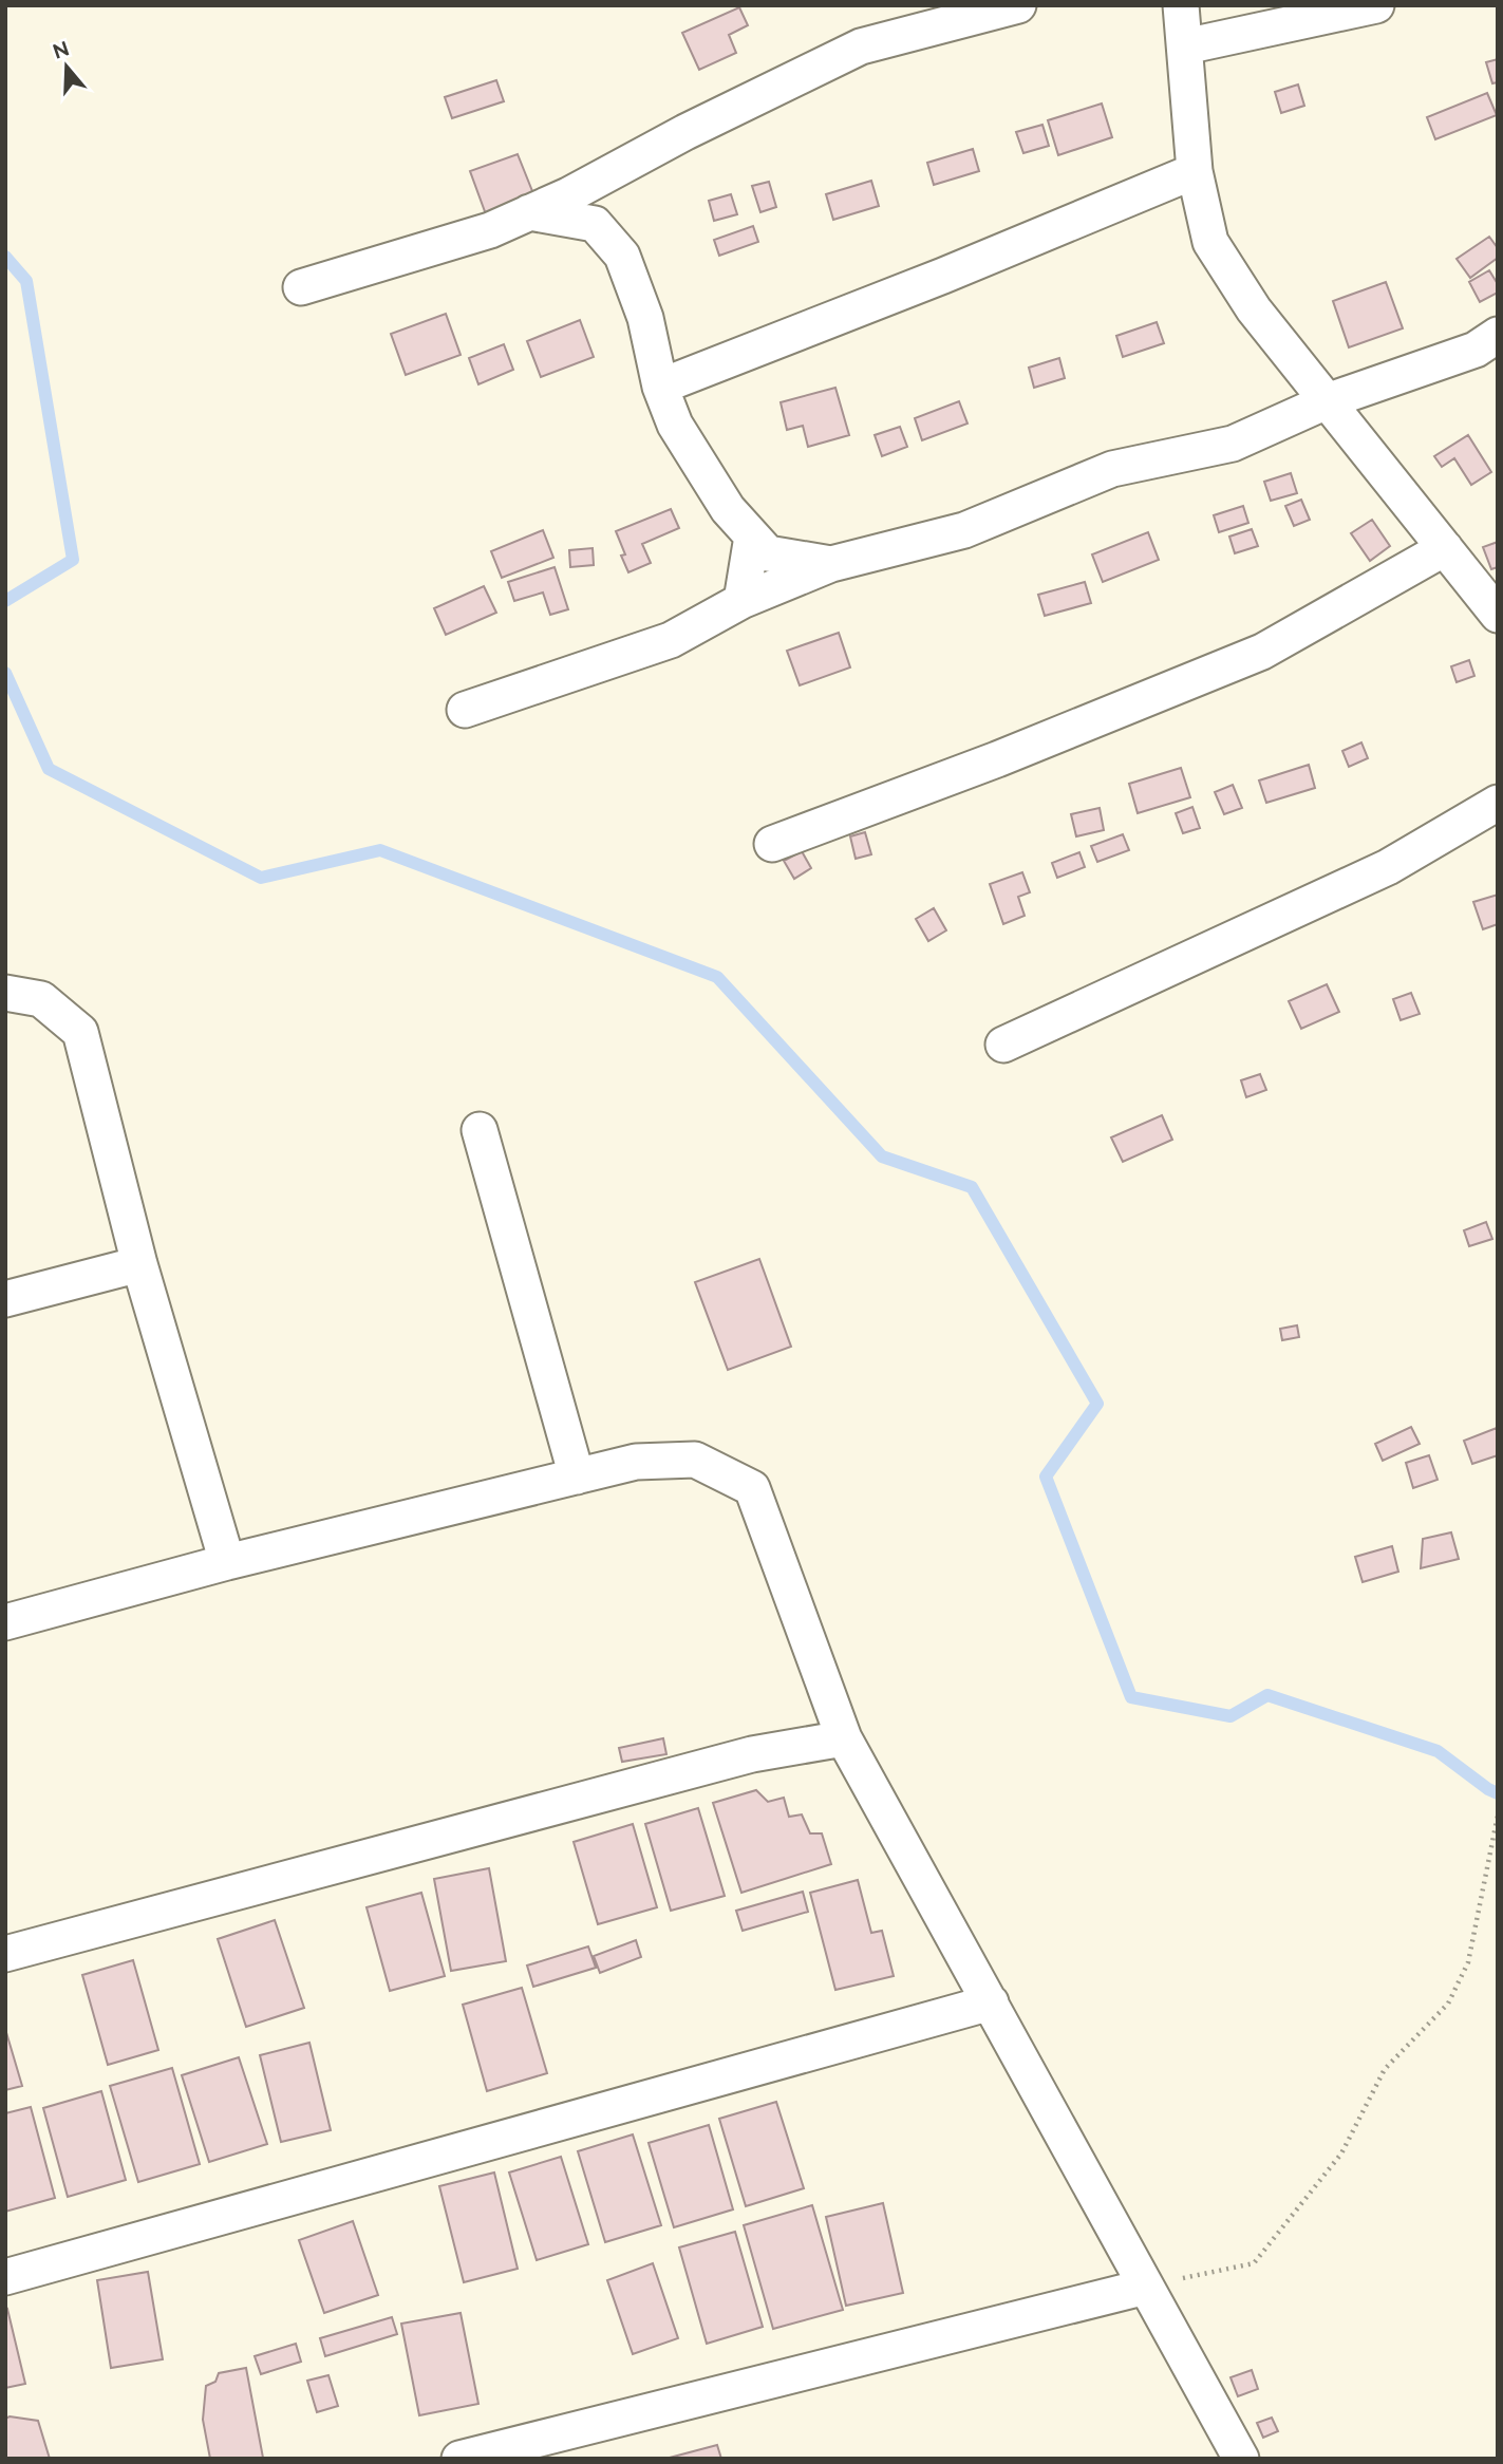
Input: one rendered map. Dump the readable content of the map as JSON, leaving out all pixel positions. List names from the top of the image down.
{
  "north": "top"
}
